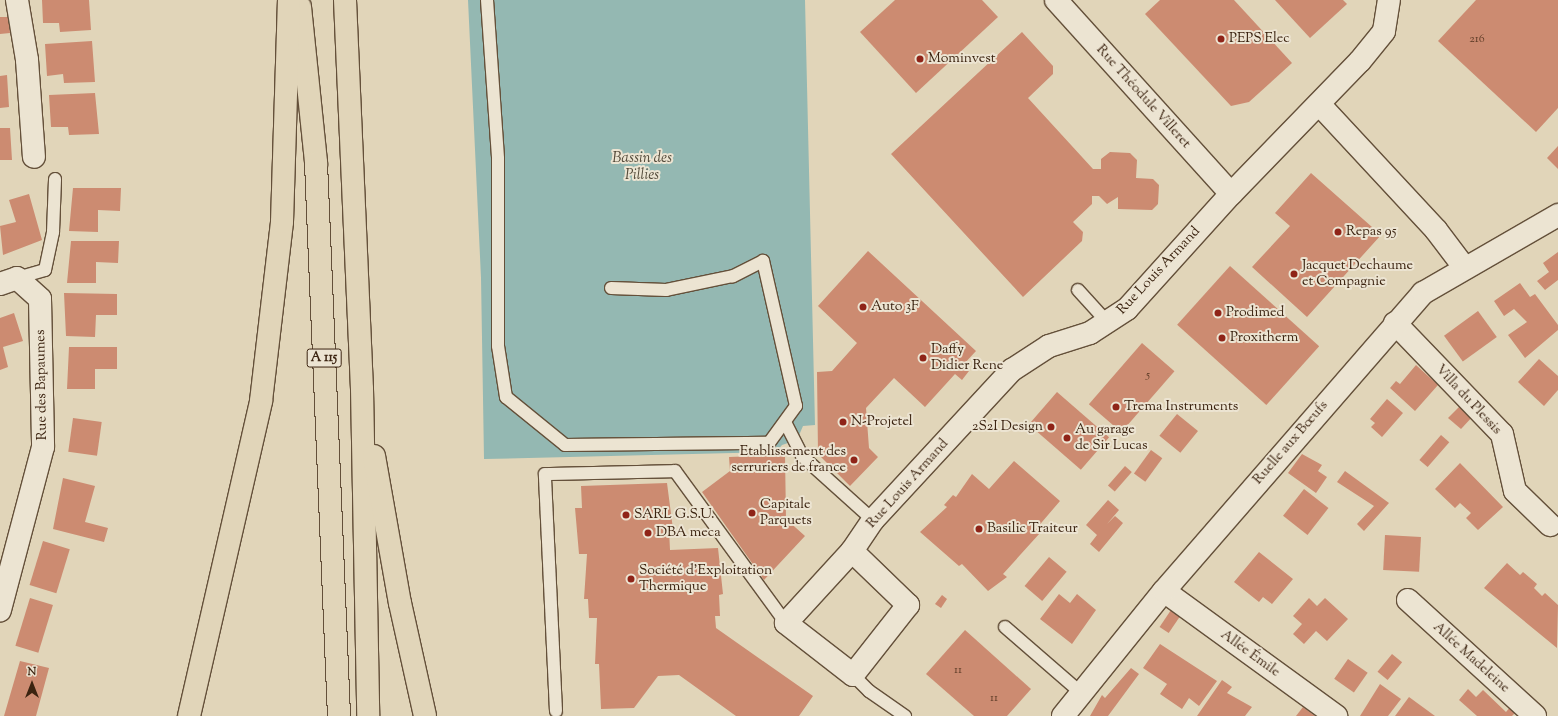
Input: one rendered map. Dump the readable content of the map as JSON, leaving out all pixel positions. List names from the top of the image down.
{
  "streets": {
    "highway": ["A 115"],
    "street": [
      "Rue Théodule Villeret",
      "Rue Louis Armand",
      "Rue des Bapaumes",
      "Villa du Plessis",
      "Ruelle aux Bœufs",
      "Allée Émile",
      "Allée Madeleine"
    ]
  },
  "crossings": [
    ["Rue Théodule Villeret", "Rue Louis Armand"],
    ["Villa du Plessis", "Ruelle aux Bœufs"],
    ["Ruelle aux Bœufs", "Allée Émile"]
  ],
  "water": ["Bassin des Pillies"],
  "places": [
    "PEPS Elec",
    "Mominvest",
    "Repas 95",
    "Jacquet Dechaume et Compagnie",
    "Auto 3F",
    "Prodimed",
    "Proxitherm",
    "Daffy Didier Rene",
    "Trema Instruments",
    "N-Projetel",
    "2S2I Design",
    "Au garage de Sir Lucas",
    "Etablissement des serruriers de france",
    "Capitale Parquets",
    "SARL G.S.U.",
    "Basilic Traiteur",
    "DBA meca",
    "Société d'Exploitation Thermique"
  ],
  "house_numbers": [
    "216",
    "5",
    "11",
    "11"
  ],
  "north": "top"
}
